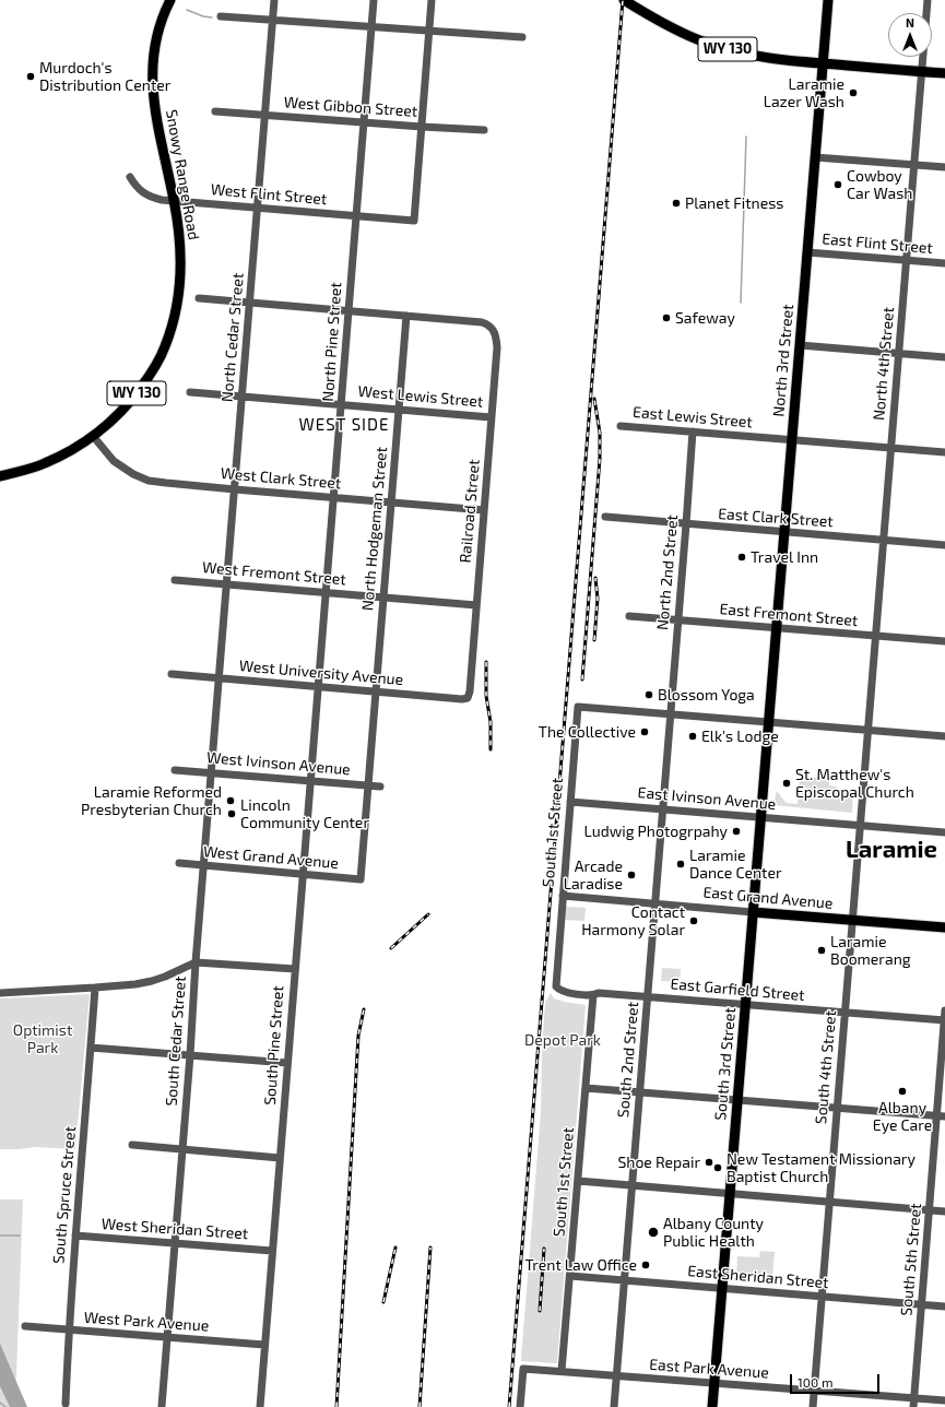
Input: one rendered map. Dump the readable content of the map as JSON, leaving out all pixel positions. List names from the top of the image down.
{
  "streets": {
    "main road": [
      "WY 130",
      "Snowy Range Road",
      "North 3rd Street",
      "East Grand Avenue",
      "South 3rd Street"
    ],
    "street": [
      "West Gibbon Street",
      "West Flint Street",
      "East Flint Street",
      "North Cedar Street",
      "North Pine Street",
      "North 4th Street",
      "West Lewis Street",
      "East Lewis Street",
      "West Clark Street",
      "Railroad Street",
      "East Clark Street",
      "North Hodgeman Street",
      "North 2nd Street",
      "West Fremont Street",
      "East Fremont Street",
      "West University Avenue",
      "West Ivinson Avenue",
      "East Ivinson Avenue",
      "South 1st Street",
      "West Grand Avenue",
      "East Garfield Street",
      "South Cedar Street",
      "South Pine Street",
      "South 2nd Street",
      "South 4th Street",
      "South Spruce Street",
      "West Sheridan Street",
      "South 5th Street",
      "East Sheridan Street",
      "West Park Avenue",
      "East Park Avenue"
    ]
  },
  "crossings": [
    ["WY 130", "North 3rd Street"],
    ["West Gibbon Street", "West Flint Street"],
    ["West Gibbon Street", "North Cedar Street"],
    ["West Gibbon Street", "North Pine Street"],
    ["Snowy Range Road", "West Flint Street"],
    ["Snowy Range Road", "West Clark Street"],
    ["West Flint Street", "North Cedar Street"],
    ["West Flint Street", "North Pine Street"],
    ["East Flint Street", "North 3rd Street"],
    ["East Flint Street", "North 4th Street"],
    ["North Cedar Street", "West Lewis Street"],
    ["North Cedar Street", "West Clark Street"],
    ["North Cedar Street", "West Fremont Street"],
    ["North Cedar Street", "West University Avenue"],
    ["North Cedar Street", "South Cedar Street"],
    ["North Pine Street", "West Lewis Street"],
    ["North Pine Street", "West Clark Street"],
    ["North Pine Street", "West Fremont Street"],
    ["North Pine Street", "West University Avenue"],
    ["North Pine Street", "South Pine Street"],
    ["North 3rd Street", "East Lewis Street"],
    ["North 3rd Street", "East Clark Street"],
    ["North 3rd Street", "East Fremont Street"],
    ["North 3rd Street", "South 3rd Street"],
    ["North 4th Street", "East Lewis Street"],
    ["North 4th Street", "East Clark Street"],
    ["North 4th Street", "East Fremont Street"],
    ["North 4th Street", "South 4th Street"],
    ["West Lewis Street", "Railroad Street"],
    ["West Lewis Street", "North Hodgeman Street"],
    ["East Lewis Street", "North 2nd Street"],
    ["West Clark Street", "Railroad Street"],
    ["West Clark Street", "North Hodgeman Street"],
    ["Railroad Street", "North Hodgeman Street"],
    ["Railroad Street", "West Fremont Street"],
    ["Railroad Street", "West University Avenue"],
    ["East Clark Street", "North 2nd Street"],
    ["North Hodgeman Street", "West Fremont Street"],
    ["North Hodgeman Street", "West University Avenue"],
    ["North Hodgeman Street", "West Ivinson Avenue"],
    ["North Hodgeman Street", "West Grand Avenue"],
    ["North 2nd Street", "East Fremont Street"],
    ["North 2nd Street", "South 1st Street"],
    ["North 2nd Street", "South 2nd Street"],
    ["West University Avenue", "South Cedar Street"],
    ["West University Avenue", "South Pine Street"],
    ["West Ivinson Avenue", "South Cedar Street"],
    ["West Ivinson Avenue", "South Pine Street"],
    ["East Ivinson Avenue", "South 1st Street"],
    ["East Ivinson Avenue", "South 2nd Street"],
    ["East Ivinson Avenue", "South 3rd Street"],
    ["East Ivinson Avenue", "South 4th Street"],
    ["South 1st Street", "East Grand Avenue"],
    ["South 1st Street", "East Garfield Street"],
    ["South 1st Street", "South 2nd Street"],
    ["South 1st Street", "East Sheridan Street"],
    ["South 1st Street", "East Park Avenue"],
    ["West Grand Avenue", "South Cedar Street"],
    ["West Grand Avenue", "South Pine Street"],
    ["East Grand Avenue", "South 2nd Street"],
    ["East Grand Avenue", "South 3rd Street"],
    ["East Grand Avenue", "South 4th Street"],
    ["East Garfield Street", "South 2nd Street"],
    ["East Garfield Street", "South 3rd Street"],
    ["East Garfield Street", "South 4th Street"],
    ["East Garfield Street", "South 5th Street"],
    ["South Cedar Street", "West Sheridan Street"],
    ["South Cedar Street", "West Park Avenue"],
    ["South Pine Street", "West Sheridan Street"],
    ["South Pine Street", "West Park Avenue"],
    ["South 2nd Street", "East Sheridan Street"],
    ["South 2nd Street", "East Park Avenue"],
    ["South 3rd Street", "East Sheridan Street"],
    ["South 3rd Street", "East Park Avenue"],
    ["South 4th Street", "East Sheridan Street"],
    ["South 4th Street", "East Park Avenue"],
    ["South Spruce Street", "West Sheridan Street"],
    ["South Spruce Street", "West Park Avenue"],
    ["South 5th Street", "East Sheridan Street"],
    ["South 5th Street", "East Park Avenue"]
  ],
  "districts": ["WEST SIDE", "Laramie"],
  "parks": ["Optimist Park", "Depot Park"],
  "places": [
    "Murdoch's Distribution Center",
    "Laramie Lazer Wash",
    "Cowboy Car Wash",
    "Planet Fitness",
    "Safeway",
    "Travel Inn",
    "Blossom Yoga",
    "The Collective",
    "Elk's Lodge",
    "St. Matthew's Episcopal Church",
    "Laramie Reformed Presbyterian Church",
    "Lincoln Community Center",
    "Ludwig Photogrpahy",
    "Laramie Dance Center",
    "Arcade Laradise",
    "Contact Harmony Solar",
    "Laramie Boomerang",
    "Albany Eye Care",
    "Shoe Repair",
    "New Testament Missionary Baptist Church",
    "Albany County Public Health",
    "Trent Law Office"
  ],
  "scale_bar": "100 m",
  "north": "top"
}
